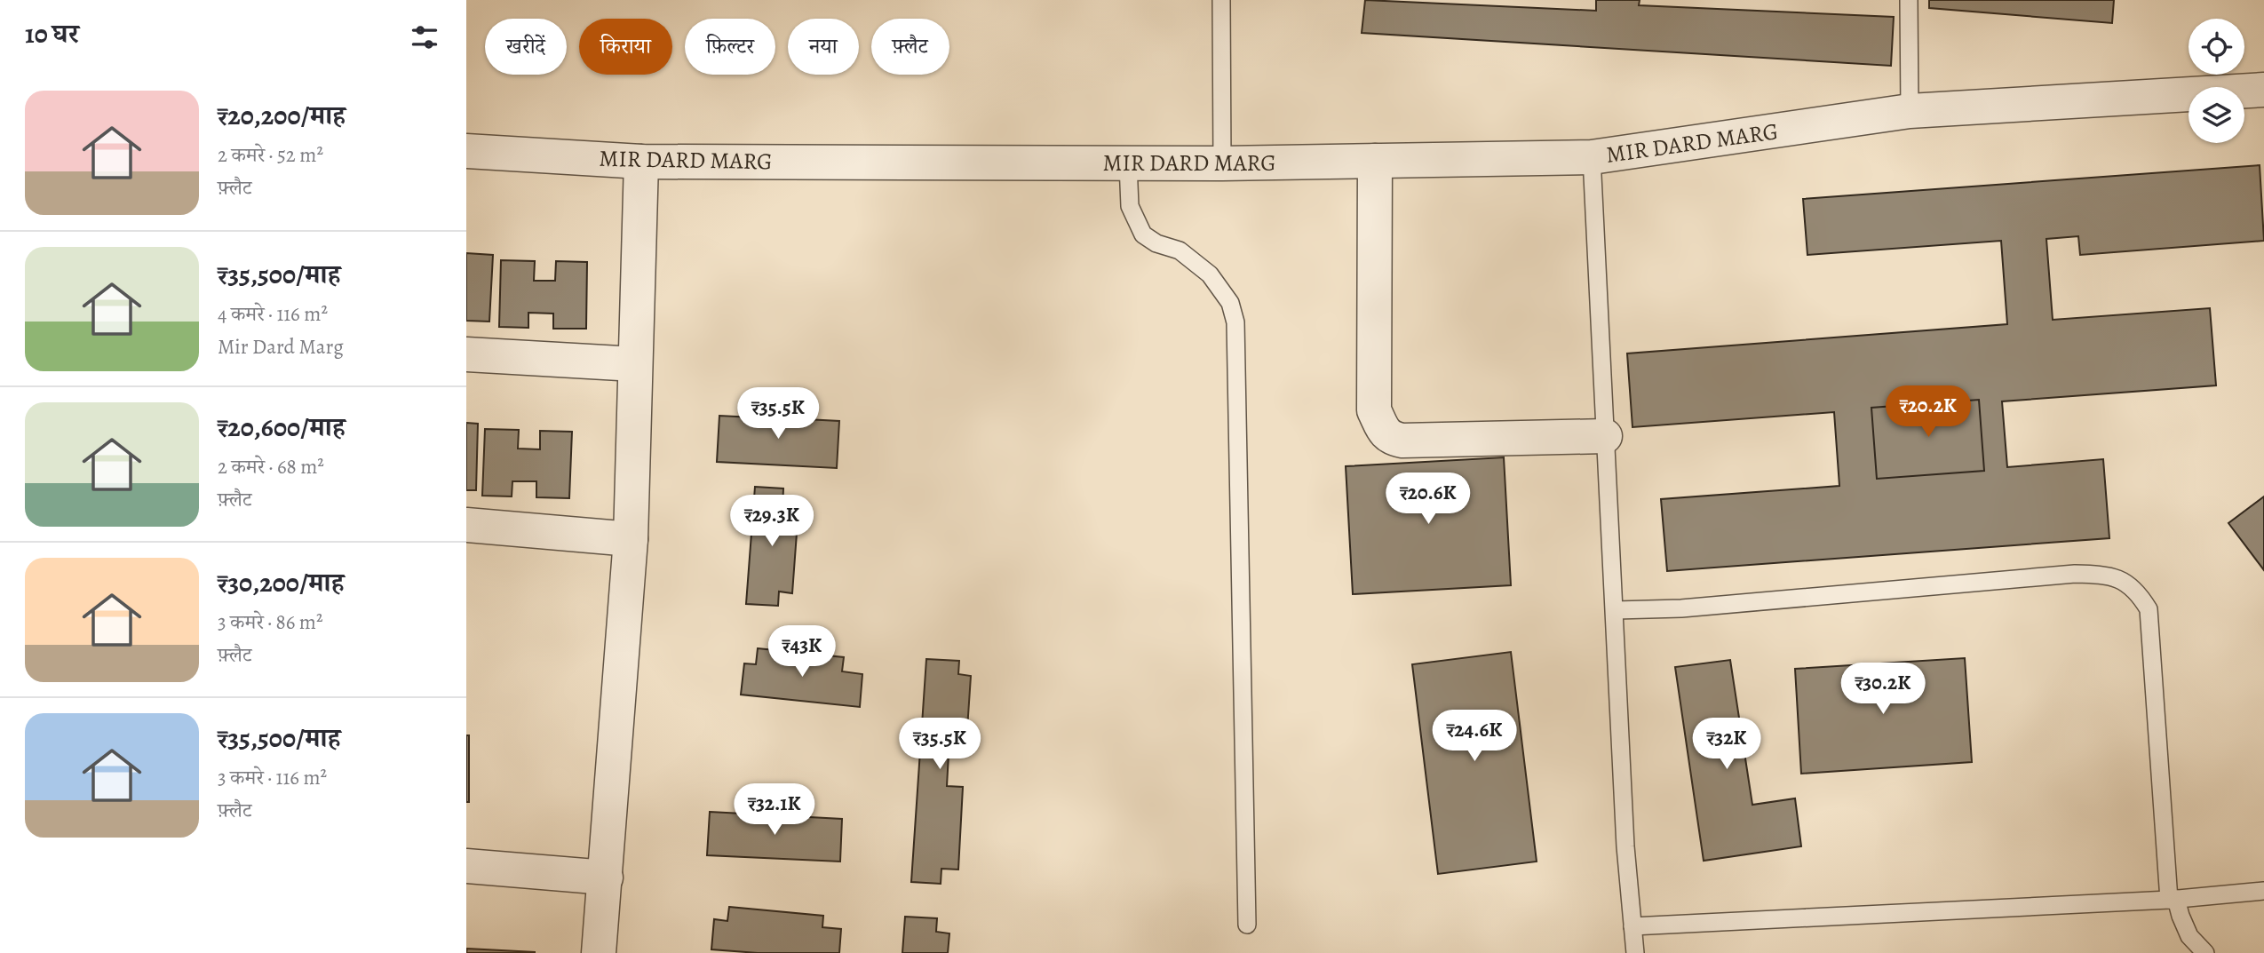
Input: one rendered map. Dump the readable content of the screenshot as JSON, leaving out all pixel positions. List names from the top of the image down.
{
  "streets": {
    "street": ["MIR DARD MARG"]
  },
  "page": {
    "heading": "10 घर",
    "chip": [
      "खरीदें",
      "किराया",
      "फ़िल्टर",
      "नया",
      "फ़्लैट"
    ],
    "list": [
      {
        "name": "₹20,200/माह",
        "note": "2 कमरे · 52 m² · फ़्लैट"
      },
      {
        "name": "₹35,500/माह",
        "note": "4 कमरे · 116 m² · Mir Dard Marg"
      },
      {
        "name": "₹20,600/माह",
        "note": "2 कमरे · 68 m² · फ़्लैट"
      },
      {
        "name": "₹30,200/माह",
        "note": "3 कमरे · 86 m² · फ़्लैट"
      },
      {
        "name": "₹35,500/माह",
        "note": "3 कमरे · 116 m² · फ़्लैट"
      }
    ],
    "price": [
      "₹20.2K",
      "₹35.5K",
      "₹20.6K",
      "₹29.3K",
      "₹43K",
      "₹30.2K",
      "₹24.6K",
      "₹35.5K",
      "₹32K",
      "₹32.1K"
    ]
  }
}
